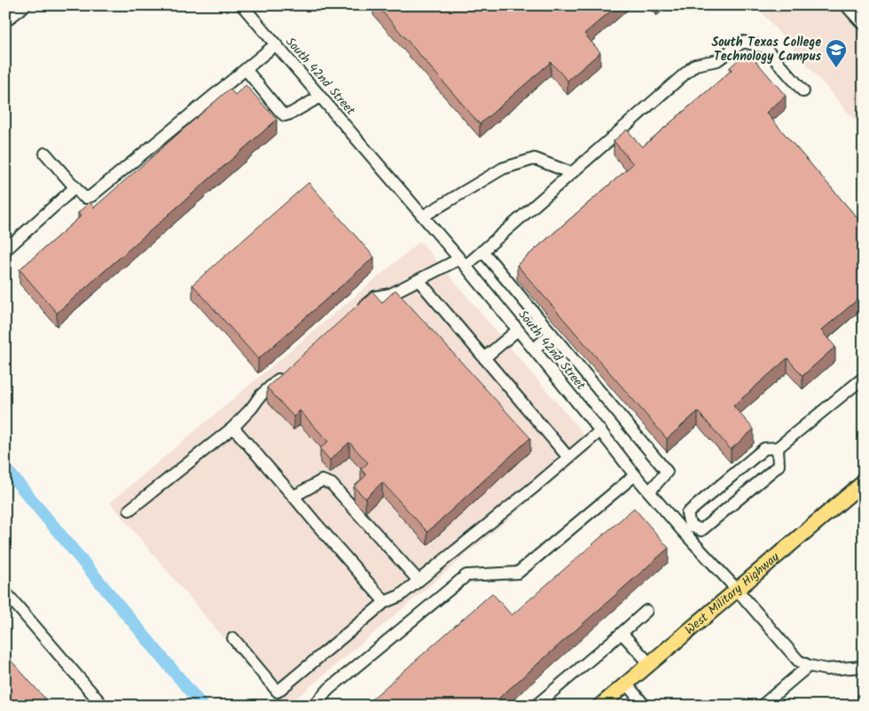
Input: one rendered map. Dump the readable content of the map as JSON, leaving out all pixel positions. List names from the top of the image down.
{
  "streets": {
    "main road": ["West Military Highway"],
    "street": ["South 42nd Street"]
  },
  "crossings": [
    ["South 42nd Street", "West Military Highway"]
  ],
  "places": {
    "school or university": ["South Texas College Technology Campus"]
  }
}
